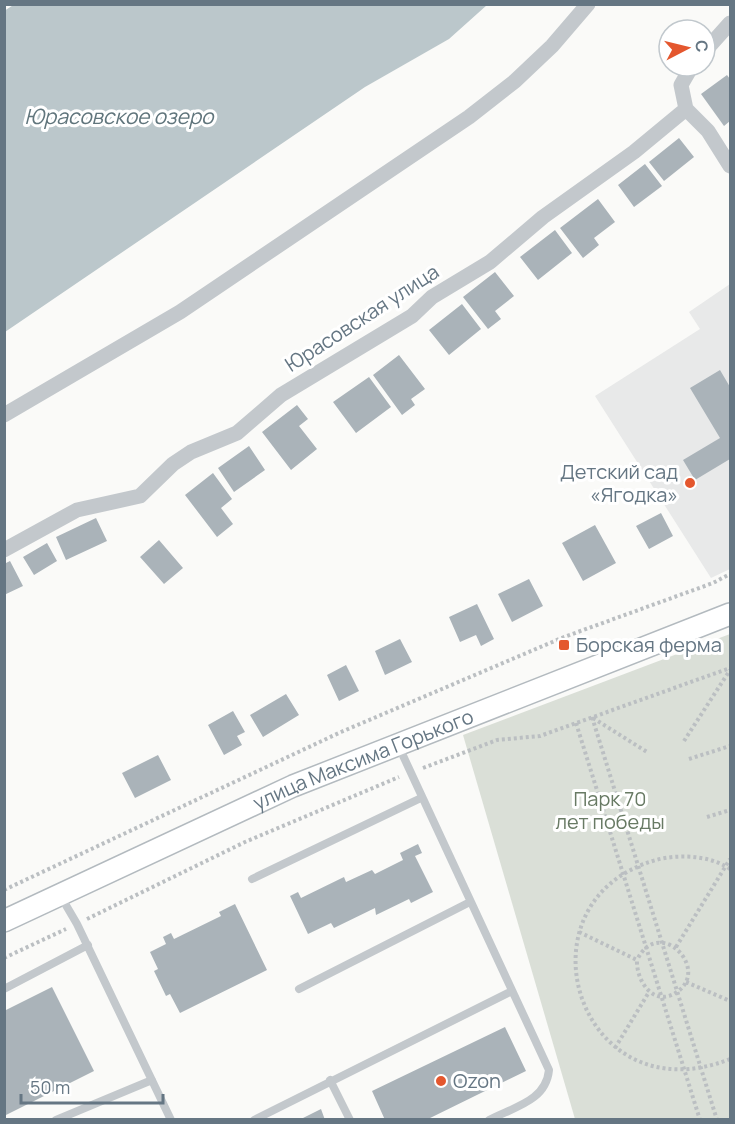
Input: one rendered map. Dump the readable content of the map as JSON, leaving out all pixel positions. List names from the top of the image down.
{
  "streets": {
    "street": ["Юрасовская улица", "улица Максима Горького"]
  },
  "water": ["Юрасовское озеро"],
  "parks": ["Парк 70 лет победы"],
  "places": {
    "other": ["Детский сад «Ягодка»", "Ozon"],
    "transit": ["Борская ферма"]
  },
  "scale_bar": "50 m",
  "north": "right"
}
